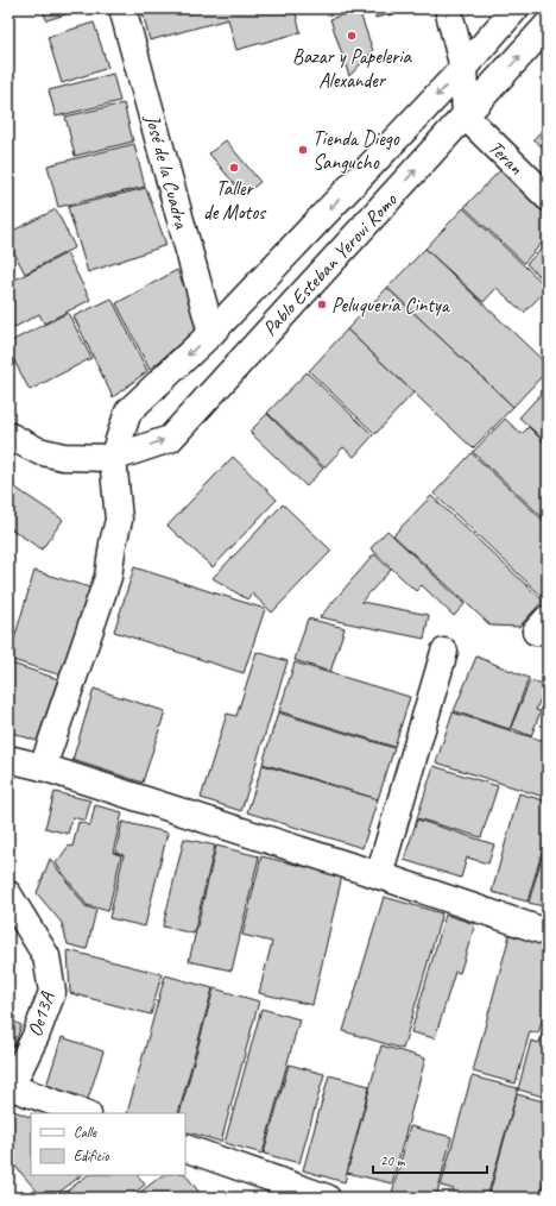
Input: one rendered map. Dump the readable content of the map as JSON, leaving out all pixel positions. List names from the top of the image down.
{
  "streets": {
    "street": [
      "Teran",
      "José de la Cuadra",
      "Pablo Esteban Yerovi Romo",
      "Oe13A"
    ]
  },
  "crossings": [
    ["Teran", "Pablo Esteban Yerovi Romo"],
    ["José de la Cuadra", "Pablo Esteban Yerovi Romo"]
  ],
  "places": [
    "Bazar y Papeleria Alexander",
    "Tienda Diego Sangucho",
    "Taller de Motos",
    "Peluquería Cintya"
  ],
  "legend": ["Calle", "Edificio"],
  "scale_bar": "20 m"
}
